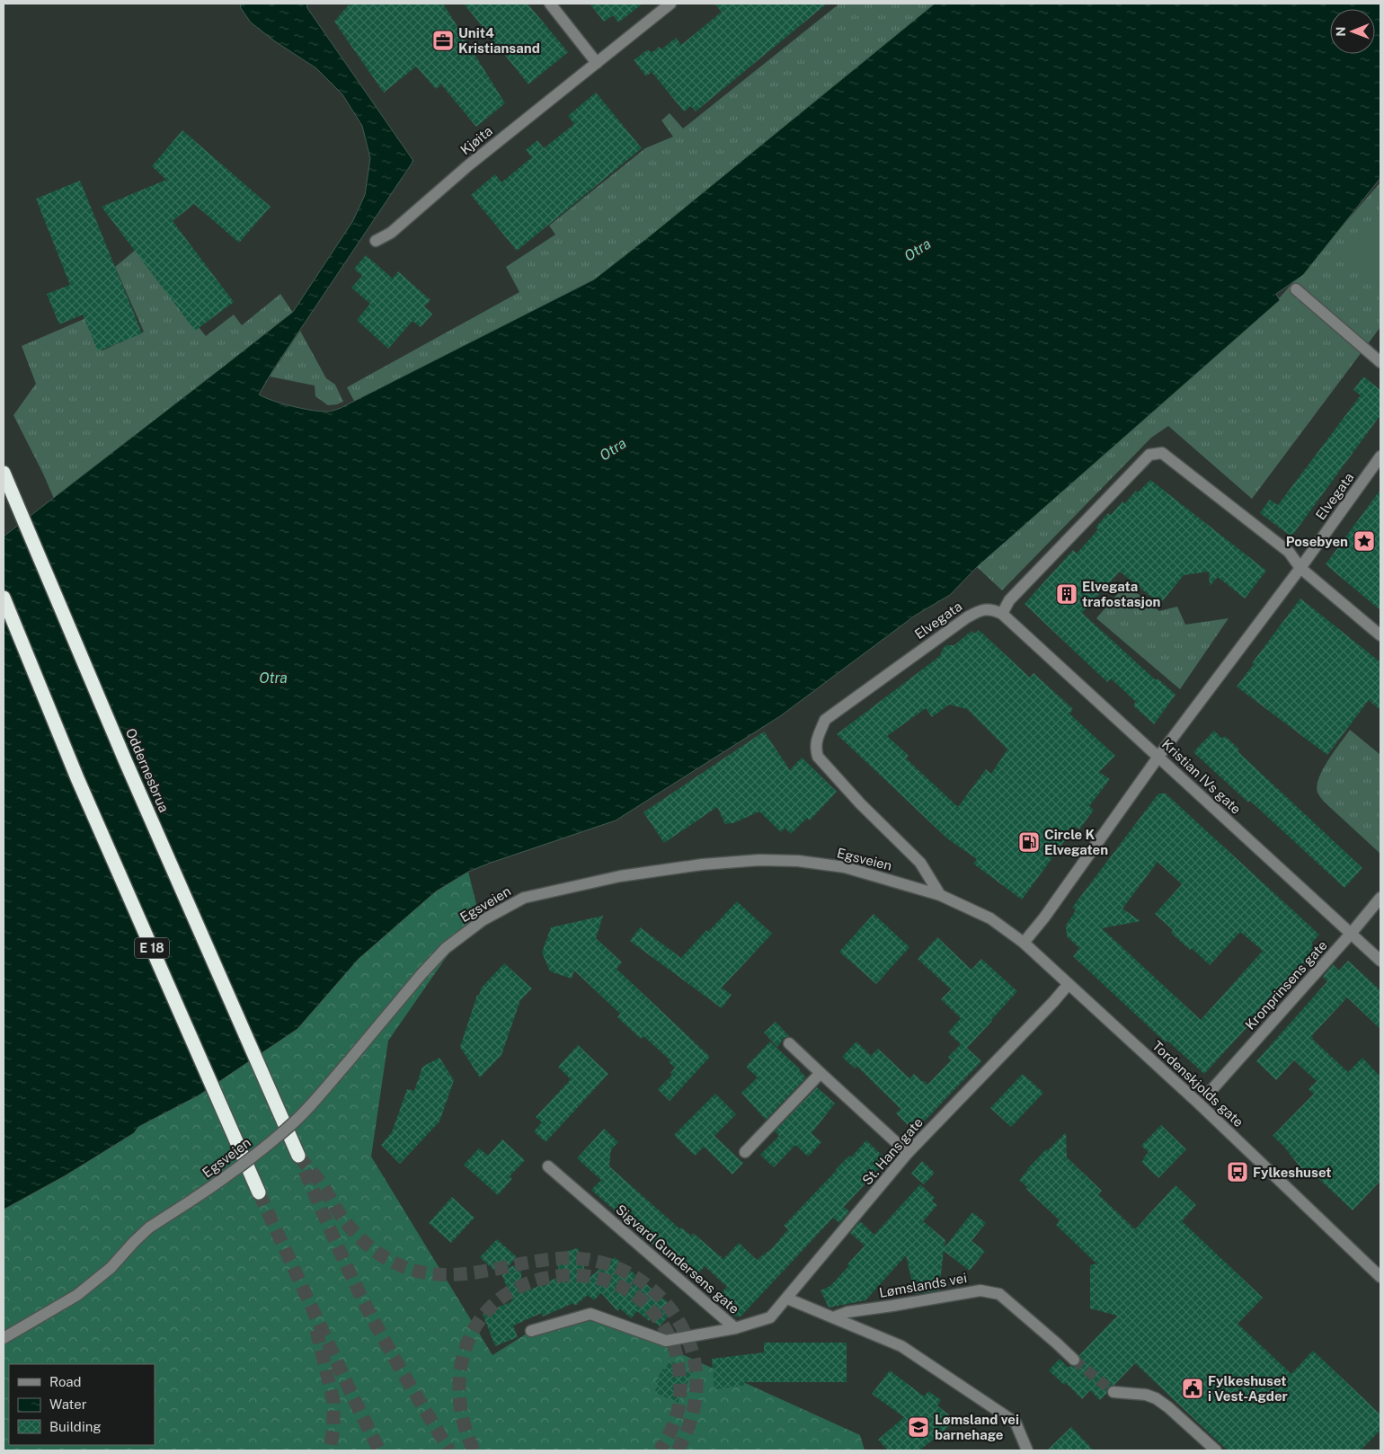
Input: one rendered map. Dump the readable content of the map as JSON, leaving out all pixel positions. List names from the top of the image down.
{
  "streets": {
    "highway": ["Oddernesbrua", "E 18"],
    "street": [
      "Kjøita",
      "Elvegata",
      "Kristian IVs gate",
      "Egsveien",
      "Kronprinsens gate",
      "Tordenskjolds gate",
      "St. Hans gate",
      "Sigvard Gundersens gate",
      "Lømslands vei"
    ]
  },
  "crossings": [
    ["Elvegata", "Kristian IVs gate"],
    ["Elvegata", "Egsveien"],
    ["Elvegata", "Tordenskjolds gate"],
    ["Kristian IVs gate", "Kronprinsens gate"],
    ["Egsveien", "Tordenskjolds gate"],
    ["Tordenskjolds gate", "St. Hans gate"],
    ["St. Hans gate", "Sigvard Gundersens gate"]
  ],
  "water": ["Otra"],
  "places": {
    "office": ["Unit4 Kristiansand"],
    "place": ["Posebyen"],
    "building": ["Elvegata trafostasjon"],
    "fuel station": ["Circle K Elvegaten"],
    "bus stop": ["Fylkeshuset"],
    "public building": ["Fylkeshuset i Vest-Agder"],
    "school or university": ["Lømsland vei barnehage"]
  },
  "legend": ["Road", "Water", "Building"],
  "north": "left"
}
